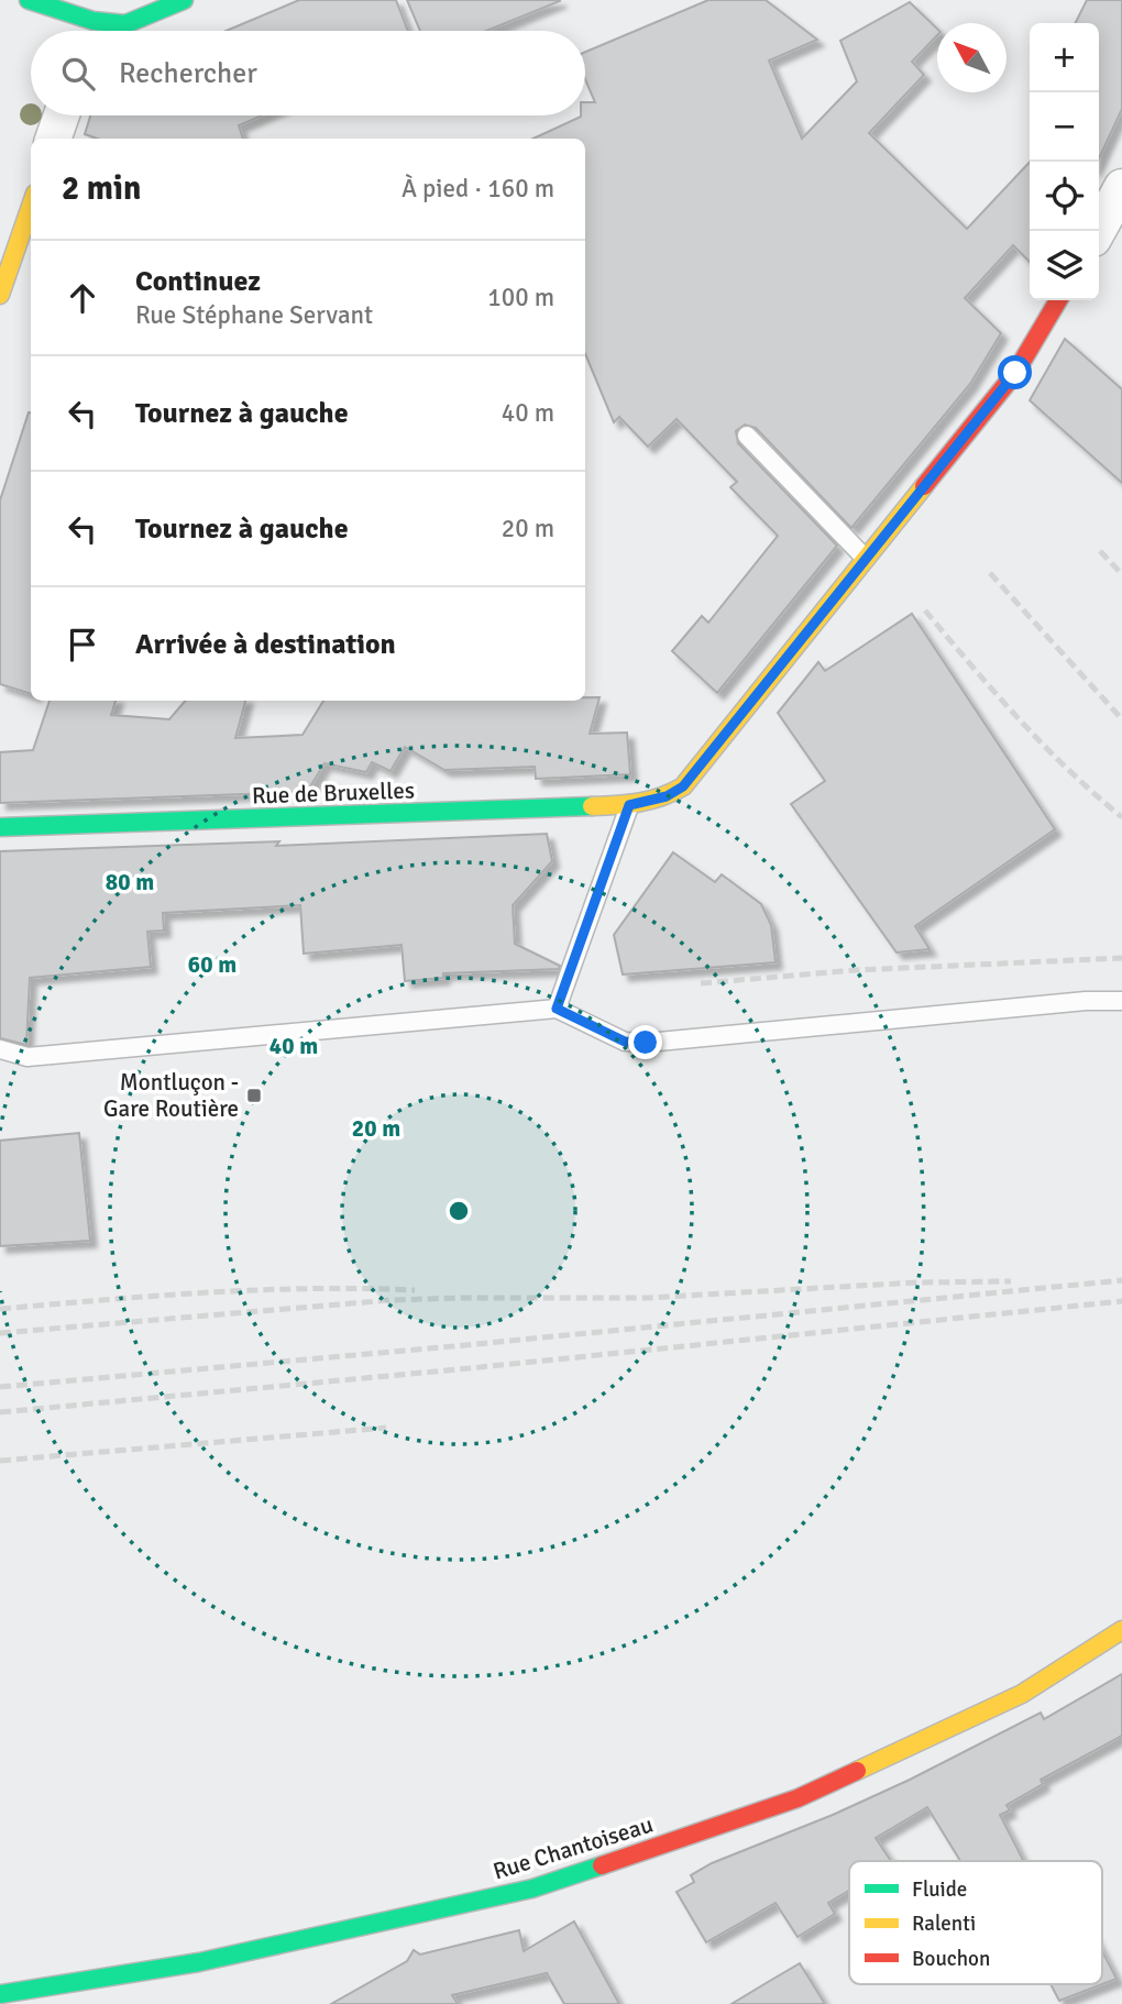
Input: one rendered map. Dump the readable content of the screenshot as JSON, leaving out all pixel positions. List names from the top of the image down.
{
  "streets": {
    "street": ["Rue de Bruxelles", "Rue Chantoiseau"]
  },
  "places": {
    "transit": ["Montluçon - Gare Routière"]
  },
  "legend": ["Fluide", "Ralenti", "Bouchon"],
  "north": "top left",
  "page": {
    "map_buttons": ["+", "−"],
    "search": "Rechercher",
    "heading": ["2 min", "À pied · 160 m"],
    "list": [
      ["Continuez", "Rue Stéphane Servant", "100 m"],
      ["Tournez à gauche", "40 m"],
      ["Tournez à gauche", "20 m"],
      "Arrivée à destination"
    ]
  },
  "rings": [
    "80 m",
    "60 m",
    "40 m",
    "20 m"
  ]
}
